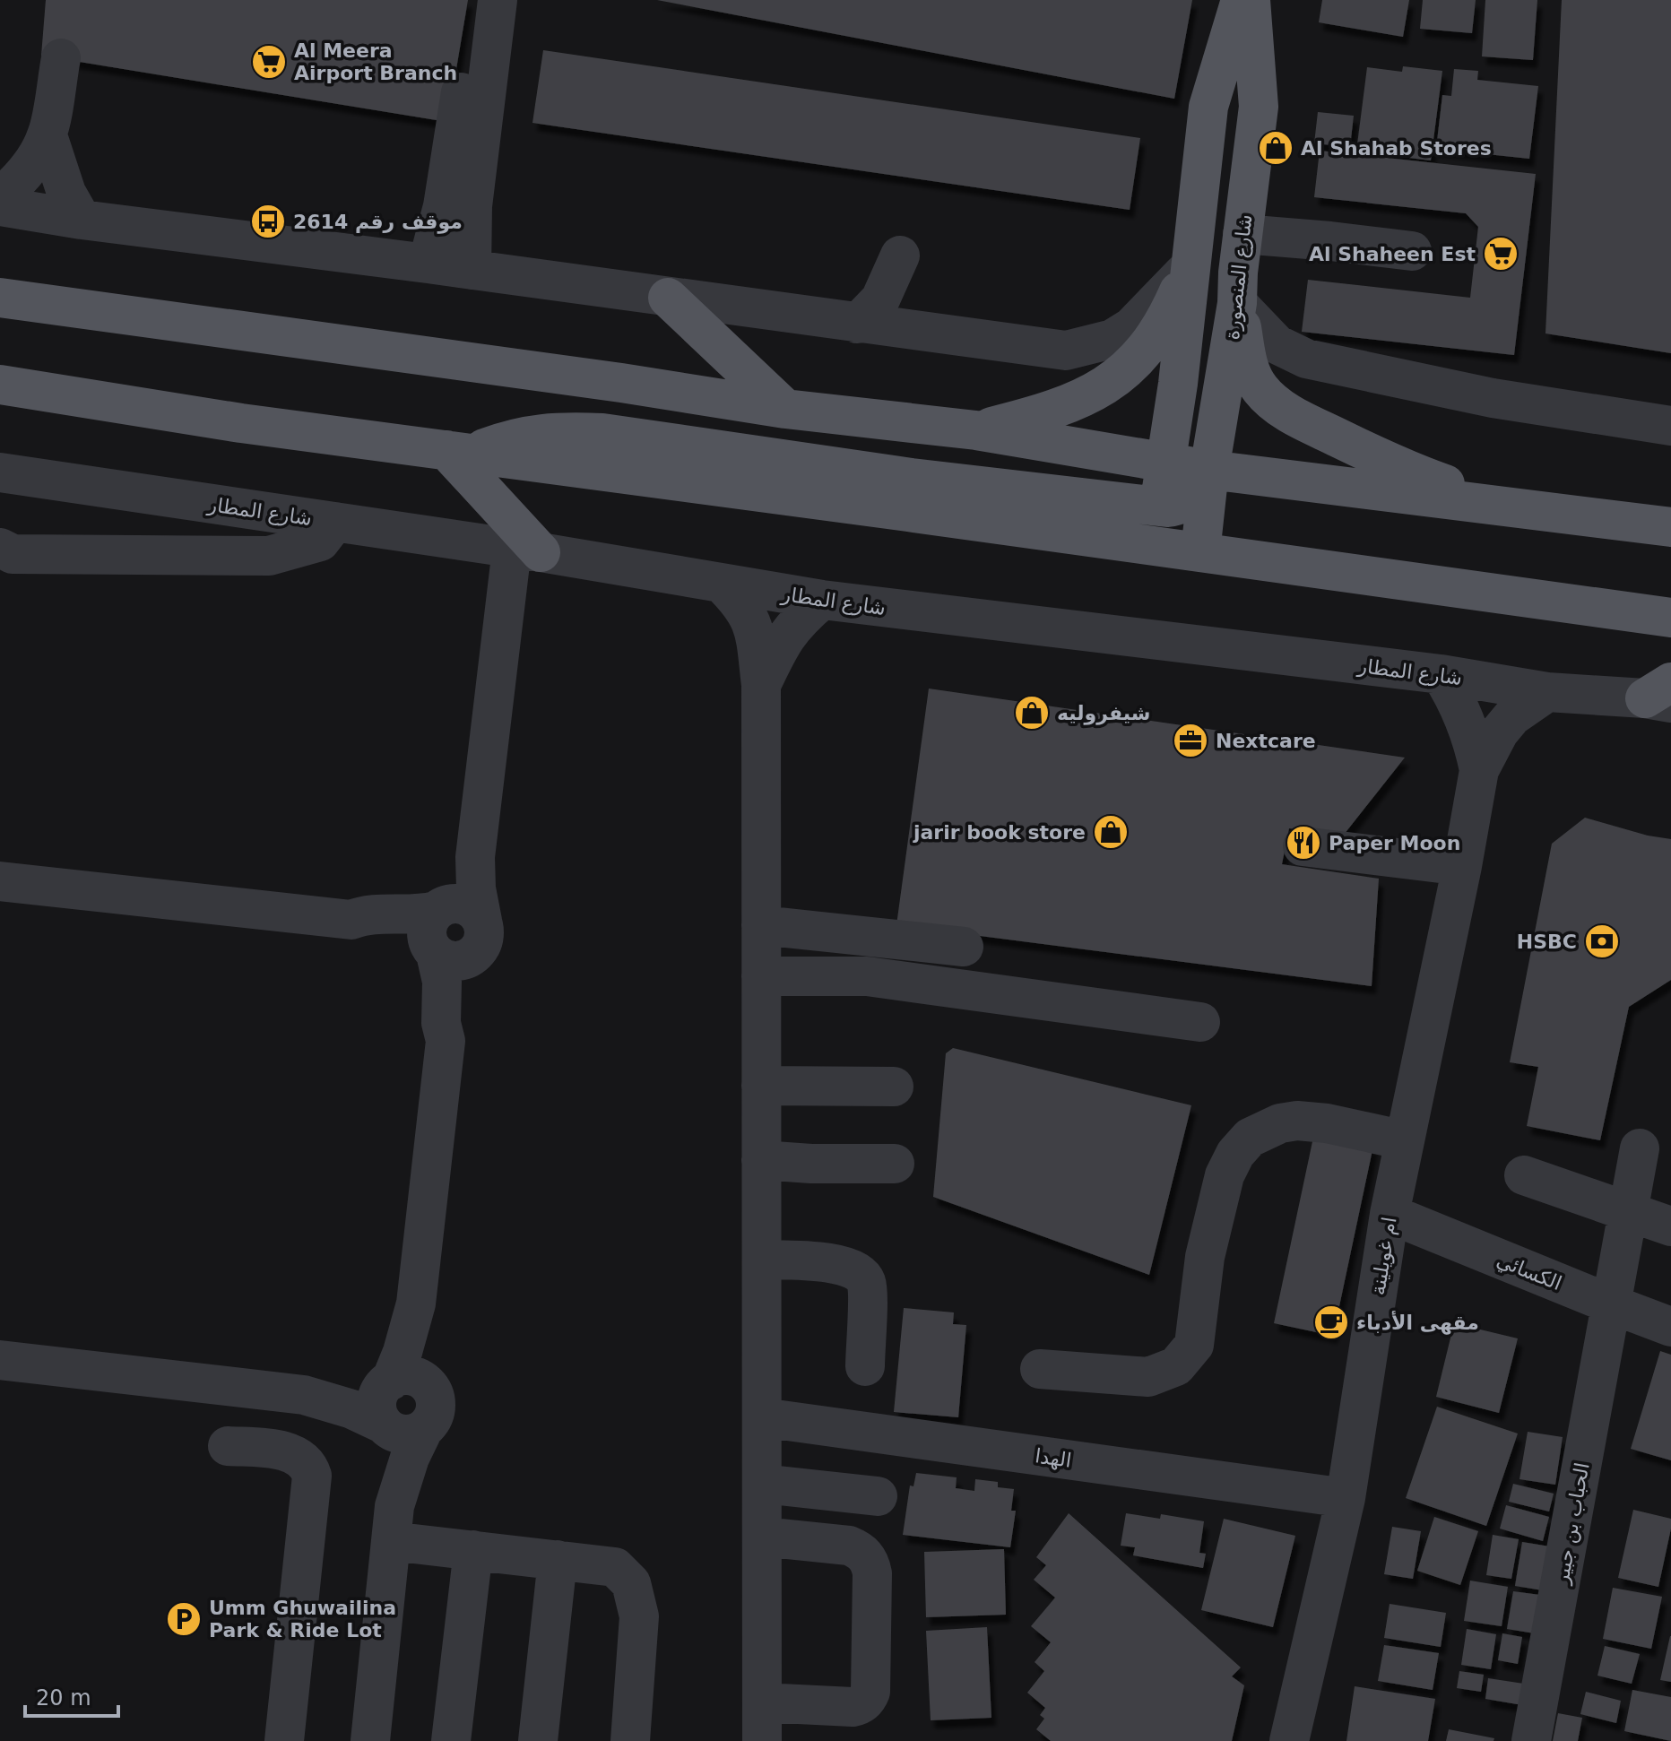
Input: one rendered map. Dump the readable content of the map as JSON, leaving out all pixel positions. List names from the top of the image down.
{
  "streets": {
    "main road": ["شارع المنصورة"],
    "street": [
      "شارع المطار",
      "ام غويلينة",
      "الكسائي",
      "الهدا",
      "الحباب بن جبير"
    ]
  },
  "crossings": [
    ["شارع المطار", "ام غويلينة"],
    ["ام غويلينة", "الكسائي"],
    ["ام غويلينة", "الهدا"],
    ["الكسائي", "الحباب بن جبير"]
  ],
  "places": {
    "supermarket": ["Al Meera Airport Branch", "Al Shaheen Est"],
    "shop": ["Al Shahab Stores", "شيفروليه", "jarir book store"],
    "bus stop": ["موقف رقم 2614"],
    "office": ["Nextcare"],
    "restaurant": ["Paper Moon"],
    "bank": ["HSBC"],
    "cafe": ["مقهى الأدباء"],
    "parking": ["Umm Ghuwailina Park & Ride Lot"]
  },
  "scale_bar": "20 m"
}
